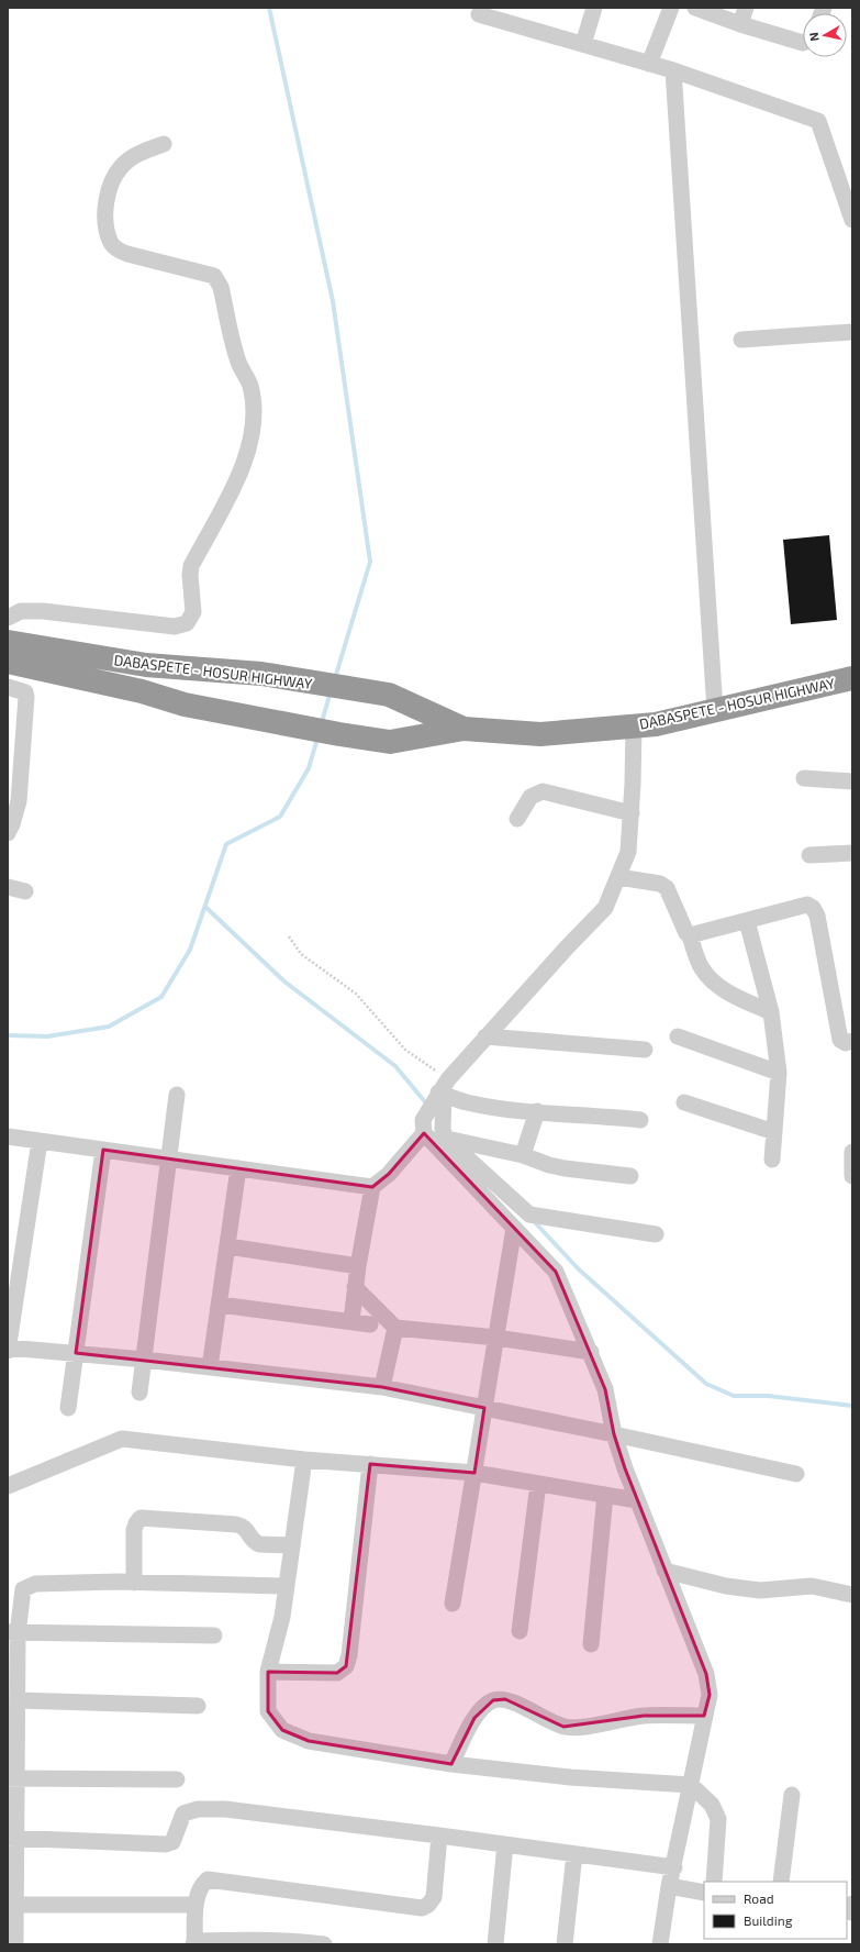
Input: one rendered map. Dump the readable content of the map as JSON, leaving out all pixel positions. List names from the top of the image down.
{
  "streets": {
    "highway": ["DABASPETE - HOSUR HIGHWAY"]
  },
  "legend": ["Road", "Building"],
  "north": "left"
}
